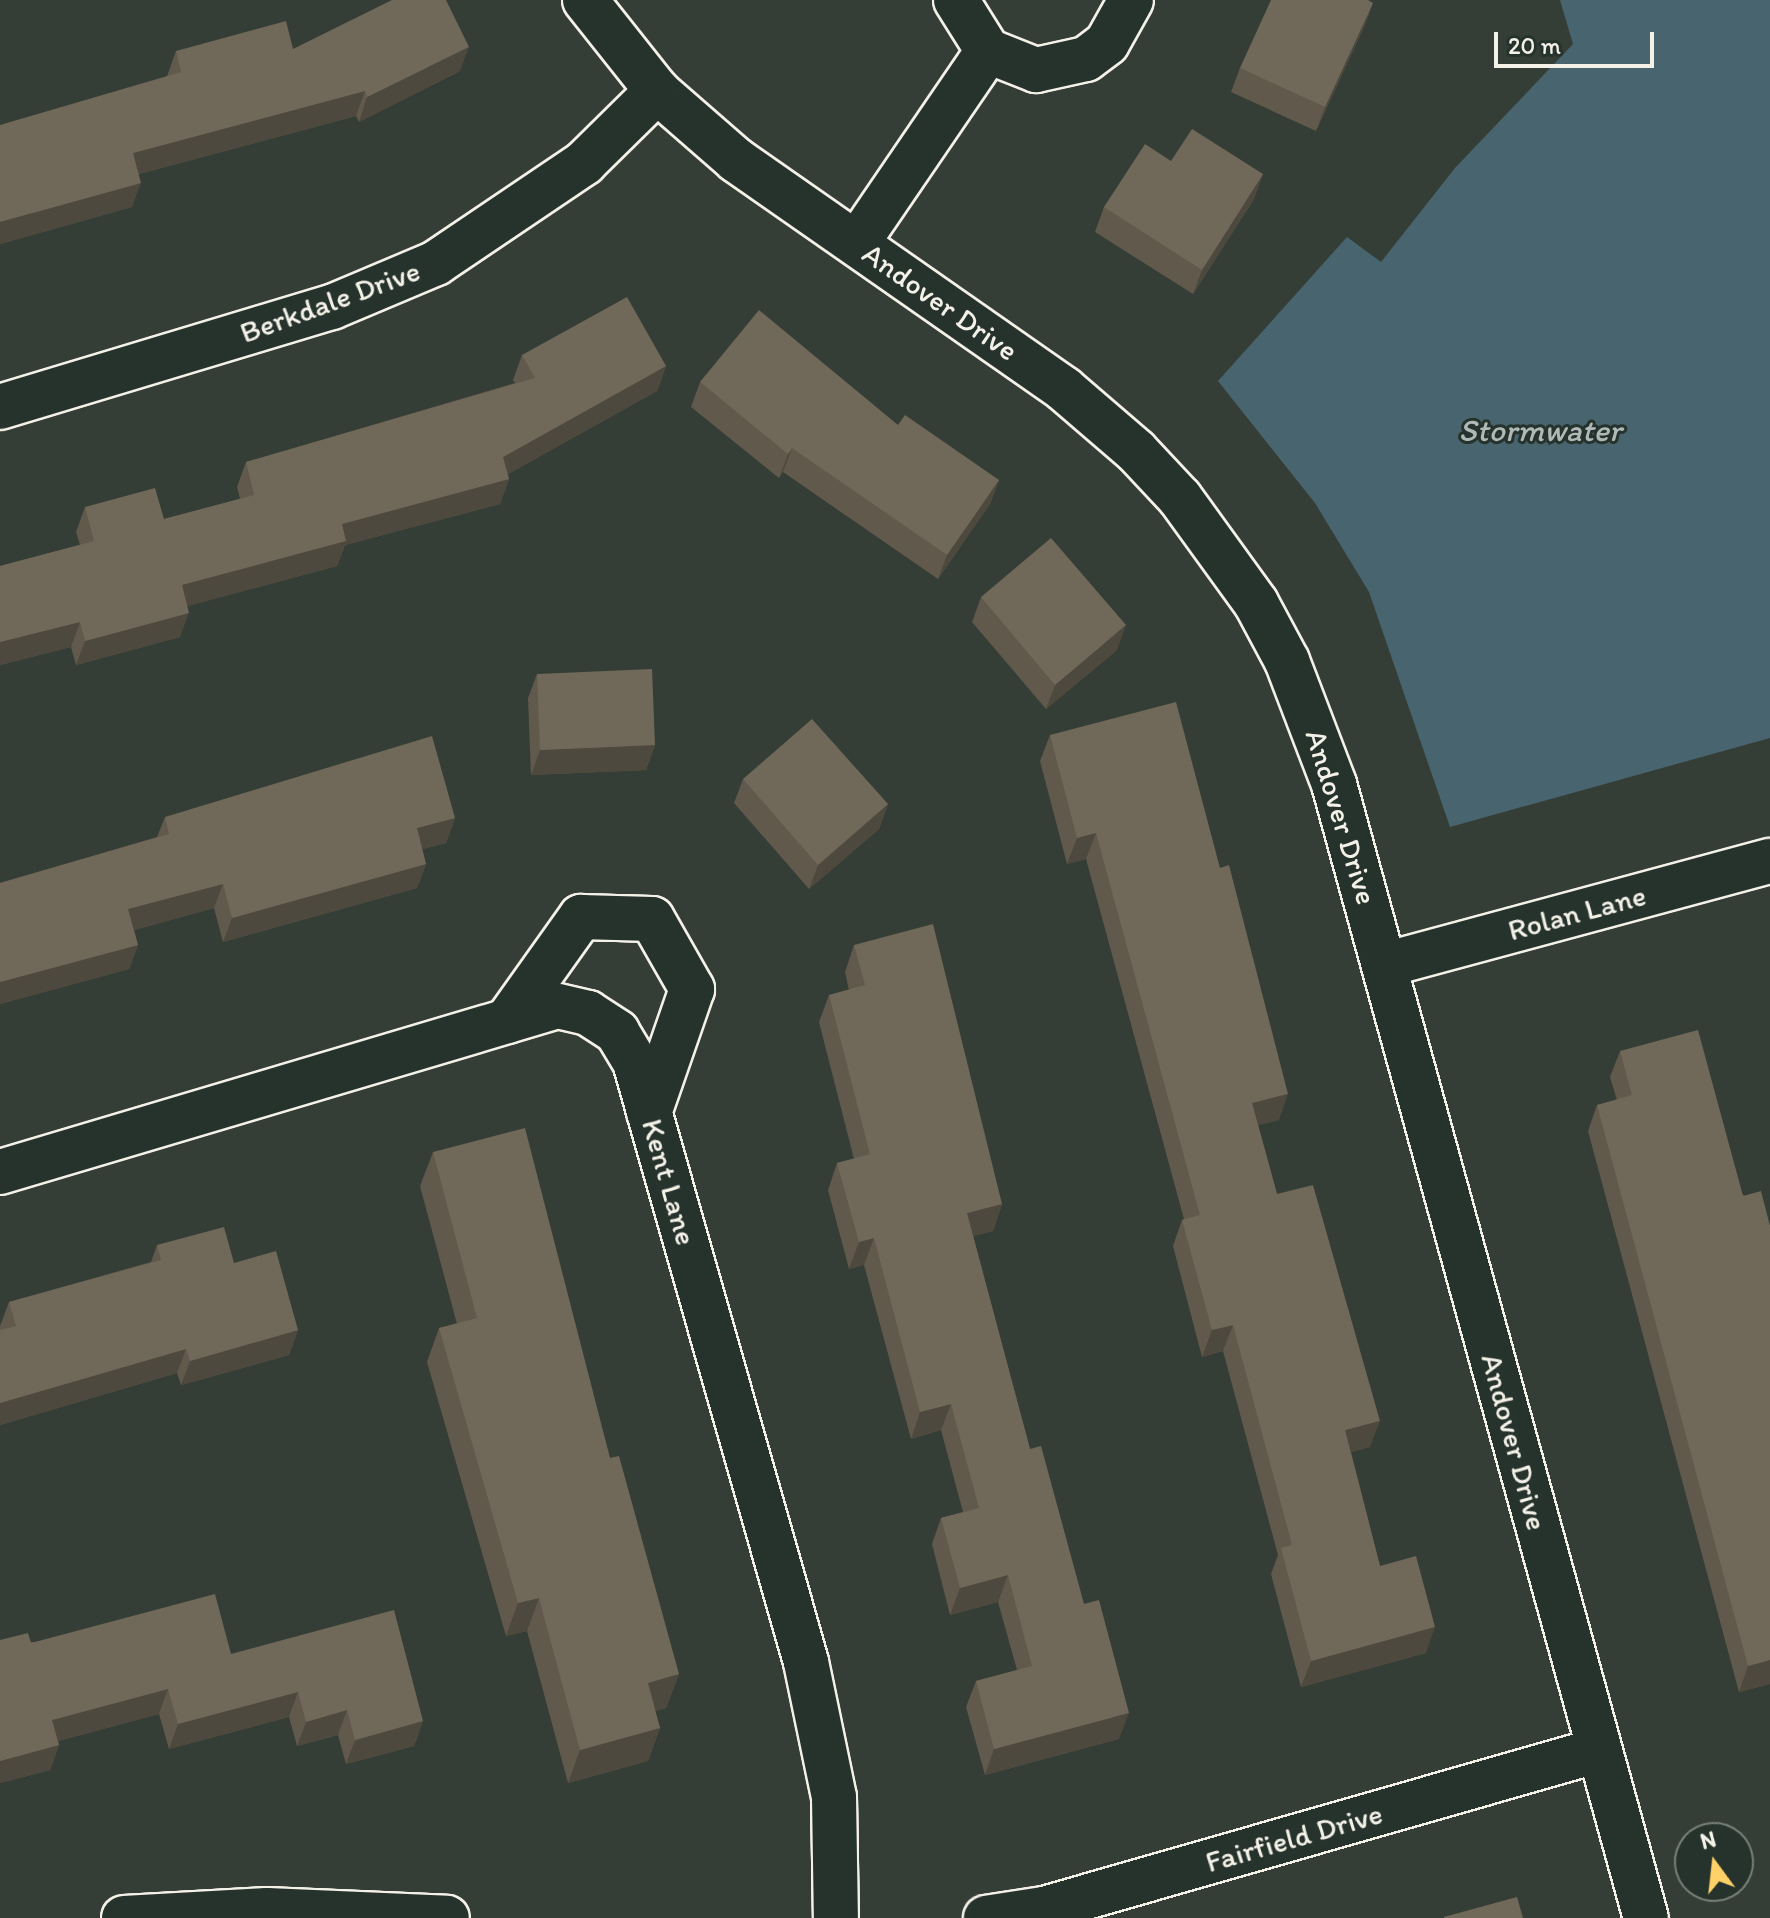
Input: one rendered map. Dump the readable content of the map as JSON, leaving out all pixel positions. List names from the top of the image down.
{
  "streets": {
    "street": [
      "Berkdale Drive",
      "Andover Drive",
      "Rolan Lane",
      "Kent Lane",
      "Fairfield Drive"
    ]
  },
  "crossings": [
    ["Berkdale Drive", "Andover Drive"],
    ["Andover Drive", "Rolan Lane"],
    ["Andover Drive", "Fairfield Drive"]
  ],
  "water": ["Stormwater"],
  "scale_bar": "20 m",
  "north": "top"
}
